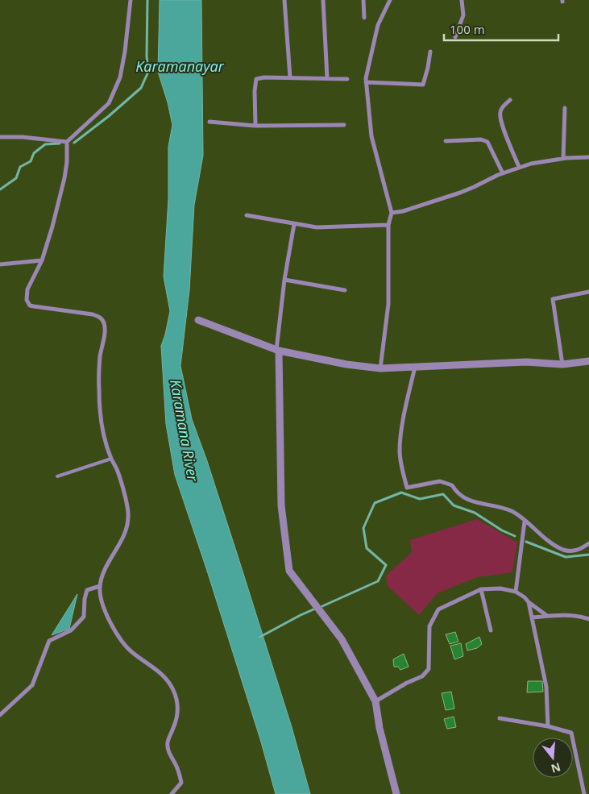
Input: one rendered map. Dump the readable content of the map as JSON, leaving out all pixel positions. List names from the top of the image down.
{
  "water": ["Karamanayar", "Karamana River"],
  "scale_bar": "100 m",
  "north": "bottom"
}
